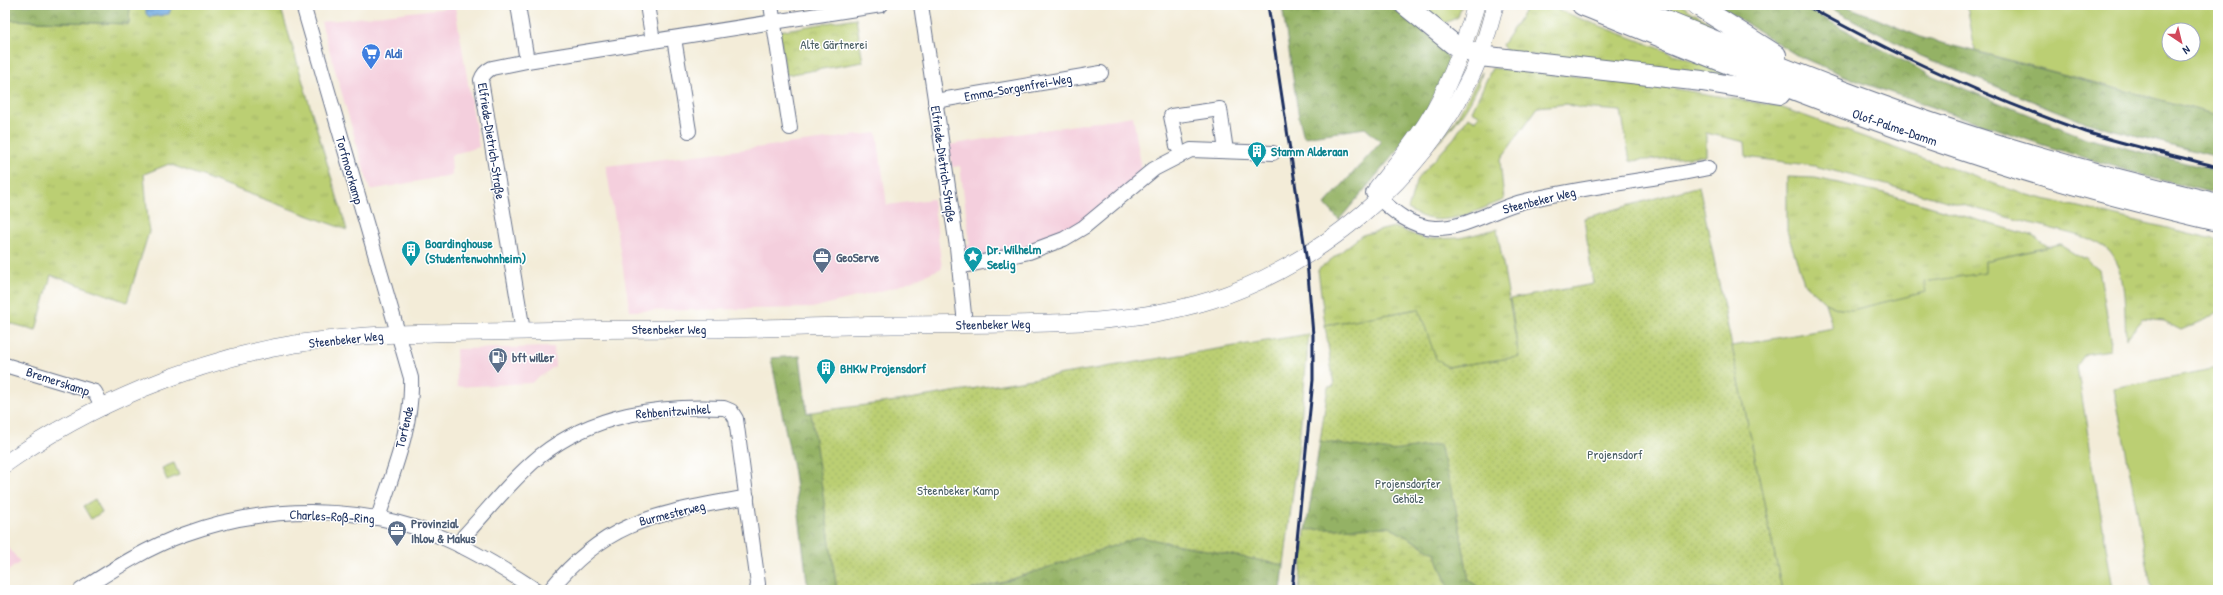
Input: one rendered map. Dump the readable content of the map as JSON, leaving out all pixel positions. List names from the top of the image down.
{
  "streets": {
    "highway": ["Olof-Palme-Damm"],
    "main road": ["Steenbeker Weg"],
    "street": [
      "Emma-Sorgenfrei-Weg",
      "Elfriede-Dietrich-Straße",
      "Torfmoorkamp",
      "Bremerskamp",
      "Rehbenitzwinkel",
      "Torfende",
      "Burmesterweg",
      "Charles-Roß-Ring"
    ]
  },
  "crossings": [
    ["Emma-Sorgenfrei-Weg", "Elfriede-Dietrich-Straße"],
    ["Elfriede-Dietrich-Straße", "Steenbeker Weg"],
    ["Torfmoorkamp", "Steenbeker Weg"],
    ["Torfmoorkamp", "Torfende"],
    ["Steenbeker Weg", "Bremerskamp"],
    ["Steenbeker Weg", "Torfende"],
    ["Rehbenitzwinkel", "Burmesterweg"],
    ["Rehbenitzwinkel", "Charles-Roß-Ring"],
    ["Torfende", "Charles-Roß-Ring"]
  ],
  "parks": [
    "Alte Gärtnerei",
    "Projensdorf",
    "Projensdorfer Gehölz",
    "Steenbeker Kamp"
  ],
  "places": {
    "supermarket": ["Aldi"],
    "building": ["Stamm Alderaan", "Boardinghouse (Studentenwohnheim)", "BHKW Projensdorf"],
    "place": ["Dr. Wilhelm Seelig"],
    "office": ["GeoServe", "Provinzial Ihlow & Makus"],
    "fuel station": ["bft willer"]
  },
  "north": "bottom right"
}
